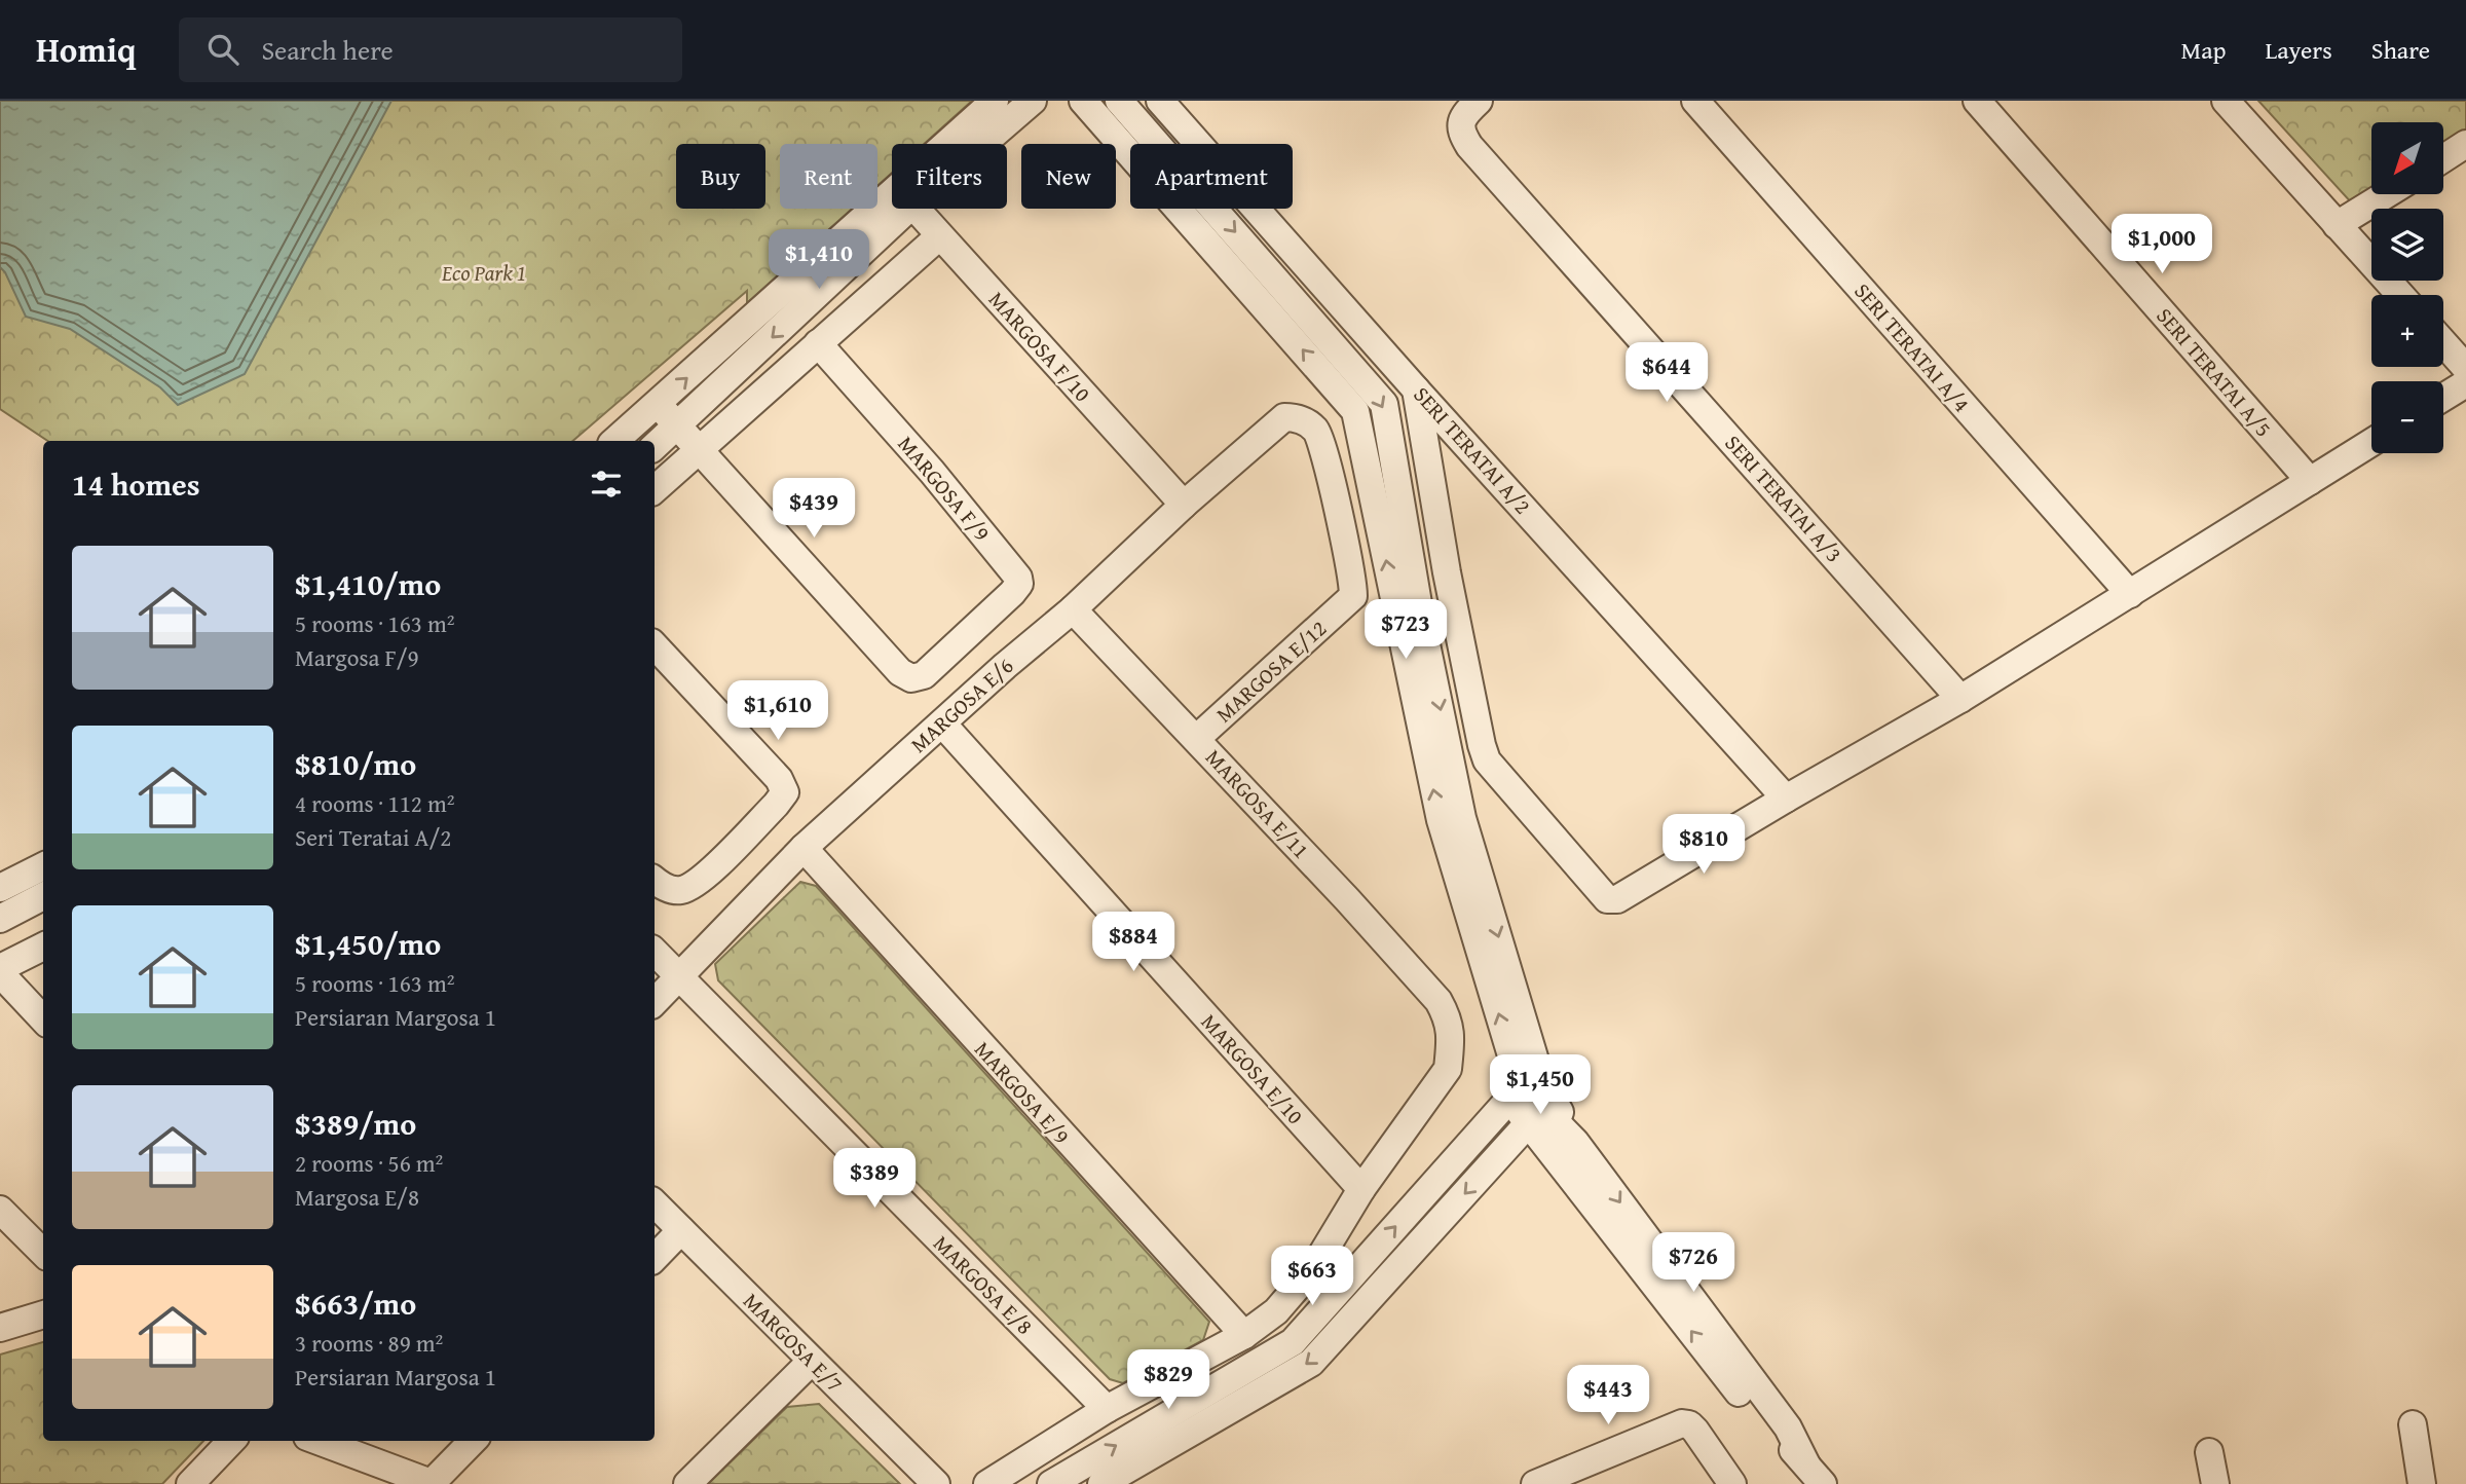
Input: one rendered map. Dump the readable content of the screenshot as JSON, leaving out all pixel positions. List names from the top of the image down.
{
  "streets": {
    "street": [
      "MARGOSA F/10",
      "SERI TERATAI A/4",
      "SERI TERATAI A/5",
      "SERI TERATAI A/2",
      "MARGOSA F/9",
      "SERI TERATAI A/3",
      "MARGOSA E/12",
      "MARGOSA E/6",
      "MARGOSA E/11",
      "MARGOSA E/10",
      "MARGOSA E/9",
      "MARGOSA E/8",
      "MARGOSA E/7"
    ]
  },
  "crossings": [
    ["MARGOSA F/10", "MARGOSA E/6"],
    ["MARGOSA E/12", "MARGOSA E/6"],
    ["MARGOSA E/12", "MARGOSA E/11"],
    ["MARGOSA E/6", "MARGOSA E/11"],
    ["MARGOSA E/6", "MARGOSA E/10"],
    ["MARGOSA E/6", "MARGOSA E/9"],
    ["MARGOSA E/6", "MARGOSA E/8"],
    ["MARGOSA E/11", "MARGOSA E/10"]
  ],
  "parks": ["Eco Park 1"],
  "north": "bottom left",
  "page": {
    "header": "Homiq",
    "search": "Search here",
    "nav": ["Map", "Layers", "Share"],
    "map_buttons": ["+", "−"],
    "chip": [
      "Buy",
      "Rent",
      "Filters",
      "New",
      "Apartment"
    ],
    "price": [
      "$1,000",
      "$1,410",
      "$644",
      "$439",
      "$723",
      "$1,610",
      "$810",
      "$884",
      "$1,450",
      "$389",
      "$726",
      "$663",
      "$829",
      "$443"
    ],
    "heading": "14 homes",
    "list": [
      {
        "name": "$1,410/mo",
        "note": "5 rooms · 163 m² · Margosa F/9"
      },
      {
        "name": "$810/mo",
        "note": "4 rooms · 112 m² · Seri Teratai A/2"
      },
      {
        "name": "$1,450/mo",
        "note": "5 rooms · 163 m² · Persiaran Margosa 1"
      },
      {
        "name": "$389/mo",
        "note": "2 rooms · 56 m² · Margosa E/8"
      },
      {
        "name": "$663/mo",
        "note": "3 rooms · 89 m² · Persiaran Margosa 1"
      }
    ]
  }
}
